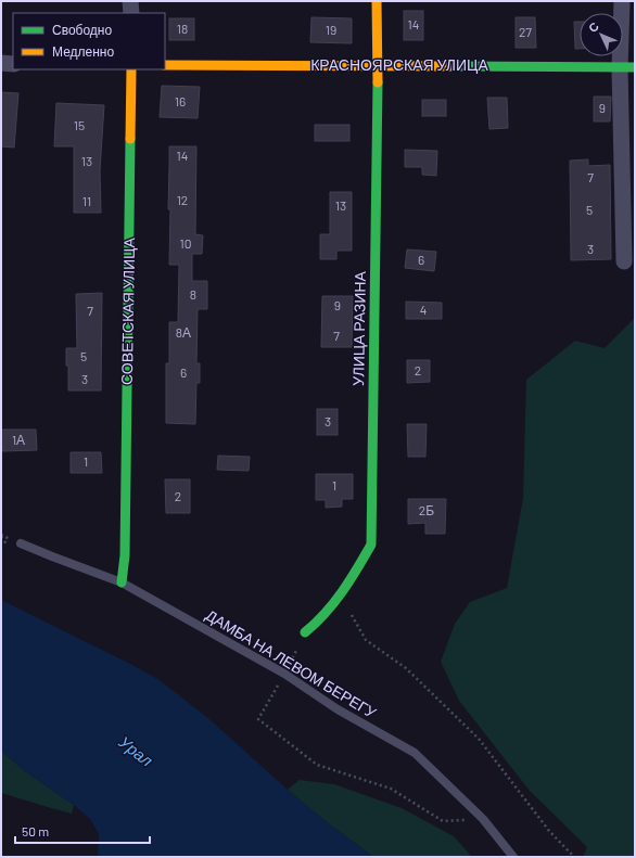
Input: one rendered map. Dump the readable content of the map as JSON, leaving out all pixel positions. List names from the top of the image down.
{
  "streets": {
    "street": ["КРАСНОЯРСКАЯ УЛИЦА", "СОВЕТСКАЯ УЛИЦА", "УЛИЦА РАЗИНА"],
    "lane": ["ДАМБА НА ЛЕВОМ БЕРЕГУ"]
  },
  "crossings": [
    ["КРАСНОЯРСКАЯ УЛИЦА", "УЛИЦА РАЗИНА"],
    ["СОВЕТСКАЯ УЛИЦА", "ДАМБА НА ЛЕВОМ БЕРЕГУ"]
  ],
  "water": ["Урал"],
  "house_numbers": [
    "14",
    "18",
    "19",
    "27",
    "16",
    "9",
    "15",
    "14",
    "13",
    "7",
    "12",
    "11",
    "13",
    "5",
    "10",
    "3",
    "6",
    "8",
    "9",
    "4",
    "7",
    "8А",
    "7",
    "5",
    "2",
    "6",
    "3",
    "3",
    "1А",
    "1",
    "1",
    "2",
    "2Б"
  ],
  "legend": ["Свободно", "Медленно"],
  "scale_bar": "50 m",
  "north": "top left"
}
